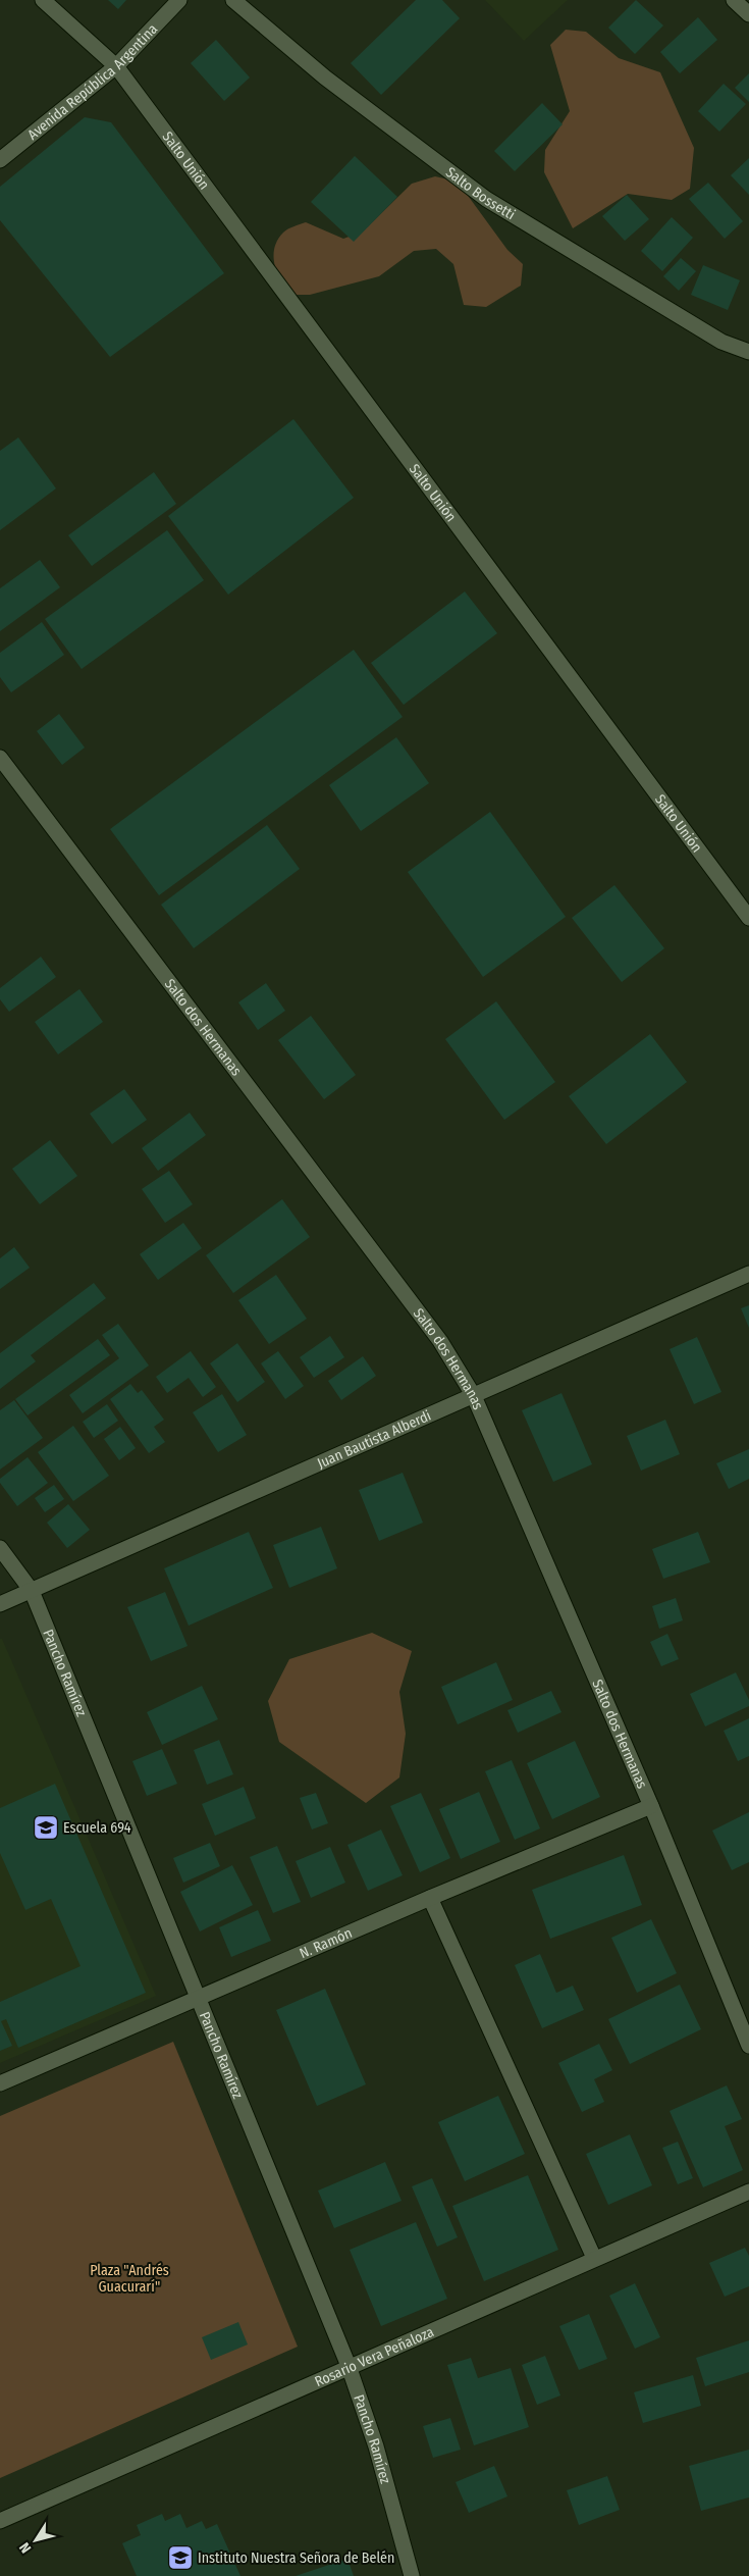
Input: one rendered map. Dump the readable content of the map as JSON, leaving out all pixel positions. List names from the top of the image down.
{
  "streets": {
    "street": [
      "Avenida República Argentina",
      "Salto Unión",
      "Salto Bossetti",
      "Salto dos Hermanas",
      "Juan Bautista Alberdi",
      "Pancho Ramírez",
      "N. Ramón",
      "Rosario Vera Peñaloza"
    ]
  },
  "crossings": [
    ["Avenida República Argentina", "Salto Unión"],
    ["Salto dos Hermanas", "Juan Bautista Alberdi"],
    ["Salto dos Hermanas", "N. Ramón"],
    ["Juan Bautista Alberdi", "Pancho Ramírez"],
    ["Pancho Ramírez", "N. Ramón"],
    ["Pancho Ramírez", "Rosario Vera Peñaloza"]
  ],
  "parks": ["Plaza \"Andrés Guacurarí\""],
  "places": {
    "school or university": ["Escuela 694", "Instituto Nuestra Señora de Belén"]
  },
  "north": "bottom left"
}
